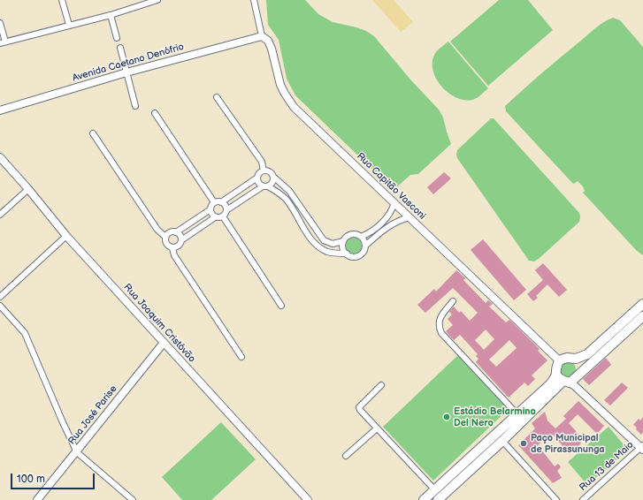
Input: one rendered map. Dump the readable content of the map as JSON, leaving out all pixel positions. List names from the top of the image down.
{
  "streets": {
    "street": [
      "Avenida Caetano Denófrio",
      "Rua Capitão Vasconi",
      "Rua Joaquim Cristóvão",
      "Rua José Parise",
      "Rua 13 de Maio"
    ]
  },
  "crossings": [
    ["Avenida Caetano Denófrio", "Rua Capitão Vasconi"],
    ["Rua Joaquim Cristóvão", "Rua José Parise"]
  ],
  "places": ["Estádio Belarmino Del Nero", "Paço Municipal de Pirassununga"],
  "scale_bar": "100 m"
}
